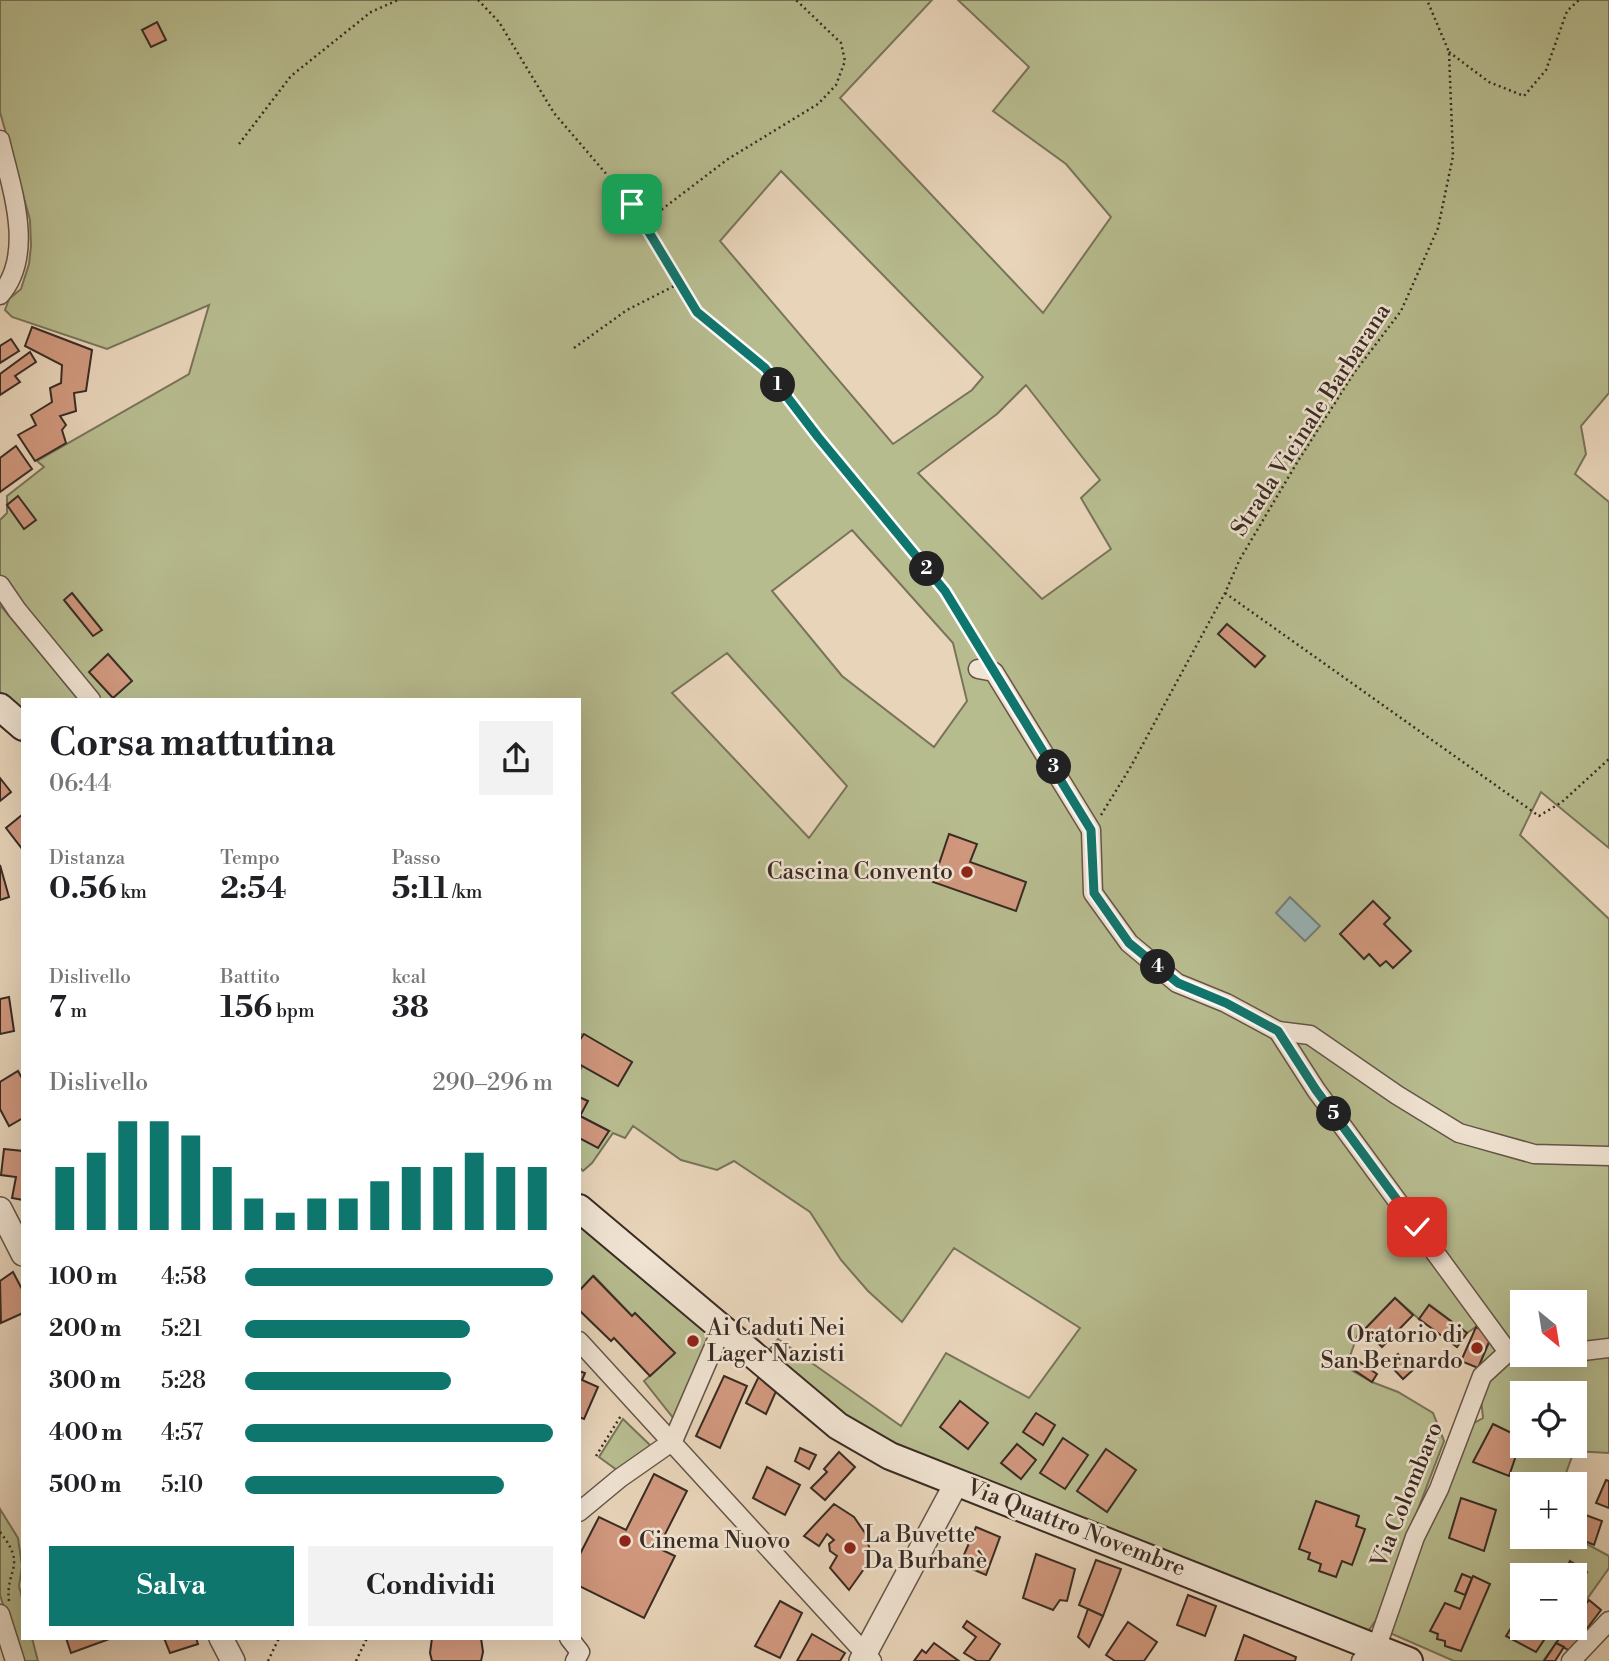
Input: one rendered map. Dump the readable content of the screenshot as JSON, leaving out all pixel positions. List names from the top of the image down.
{
  "streets": {
    "main road": ["Via Quattro Novembre"],
    "street": ["Via Colombaro"],
    "path": ["Strada Vicinale Barbarana"]
  },
  "crossings": [
    ["Via Colombaro", "Via Quattro Novembre"]
  ],
  "places": [
    "Cascina Convento",
    "Ai Caduti Nei Lager Nazisti",
    "Oratorio di San Bernardo",
    "Cinema Nuovo",
    "La Buvette Da Burbanè"
  ],
  "north": "bottom right",
  "page": {
    "pins": [
      "1",
      "2",
      "3",
      "4",
      "5"
    ],
    "heading": ["Corsa mattutina", "06:44"],
    "stats": [
      ["Distanza", "0.56 km"],
      ["Tempo", "2:54"],
      ["Passo", "5:11 /km"],
      ["Dislivello", "7 m"],
      ["Battito", "156 bpm"],
      ["kcal", "38"]
    ],
    "chart": ["Dislivello", "290–296 m"],
    "list": [
      {
        "name": "100 m",
        "note": "4:58"
      },
      {
        "name": "200 m",
        "note": "5:21"
      },
      {
        "name": "300 m",
        "note": "5:28"
      },
      {
        "name": "400 m",
        "note": "4:57"
      },
      {
        "name": "500 m",
        "note": "5:10"
      }
    ],
    "map_buttons": ["+", "−"],
    "buttons": ["Salva", "Condividi"]
  }
}
